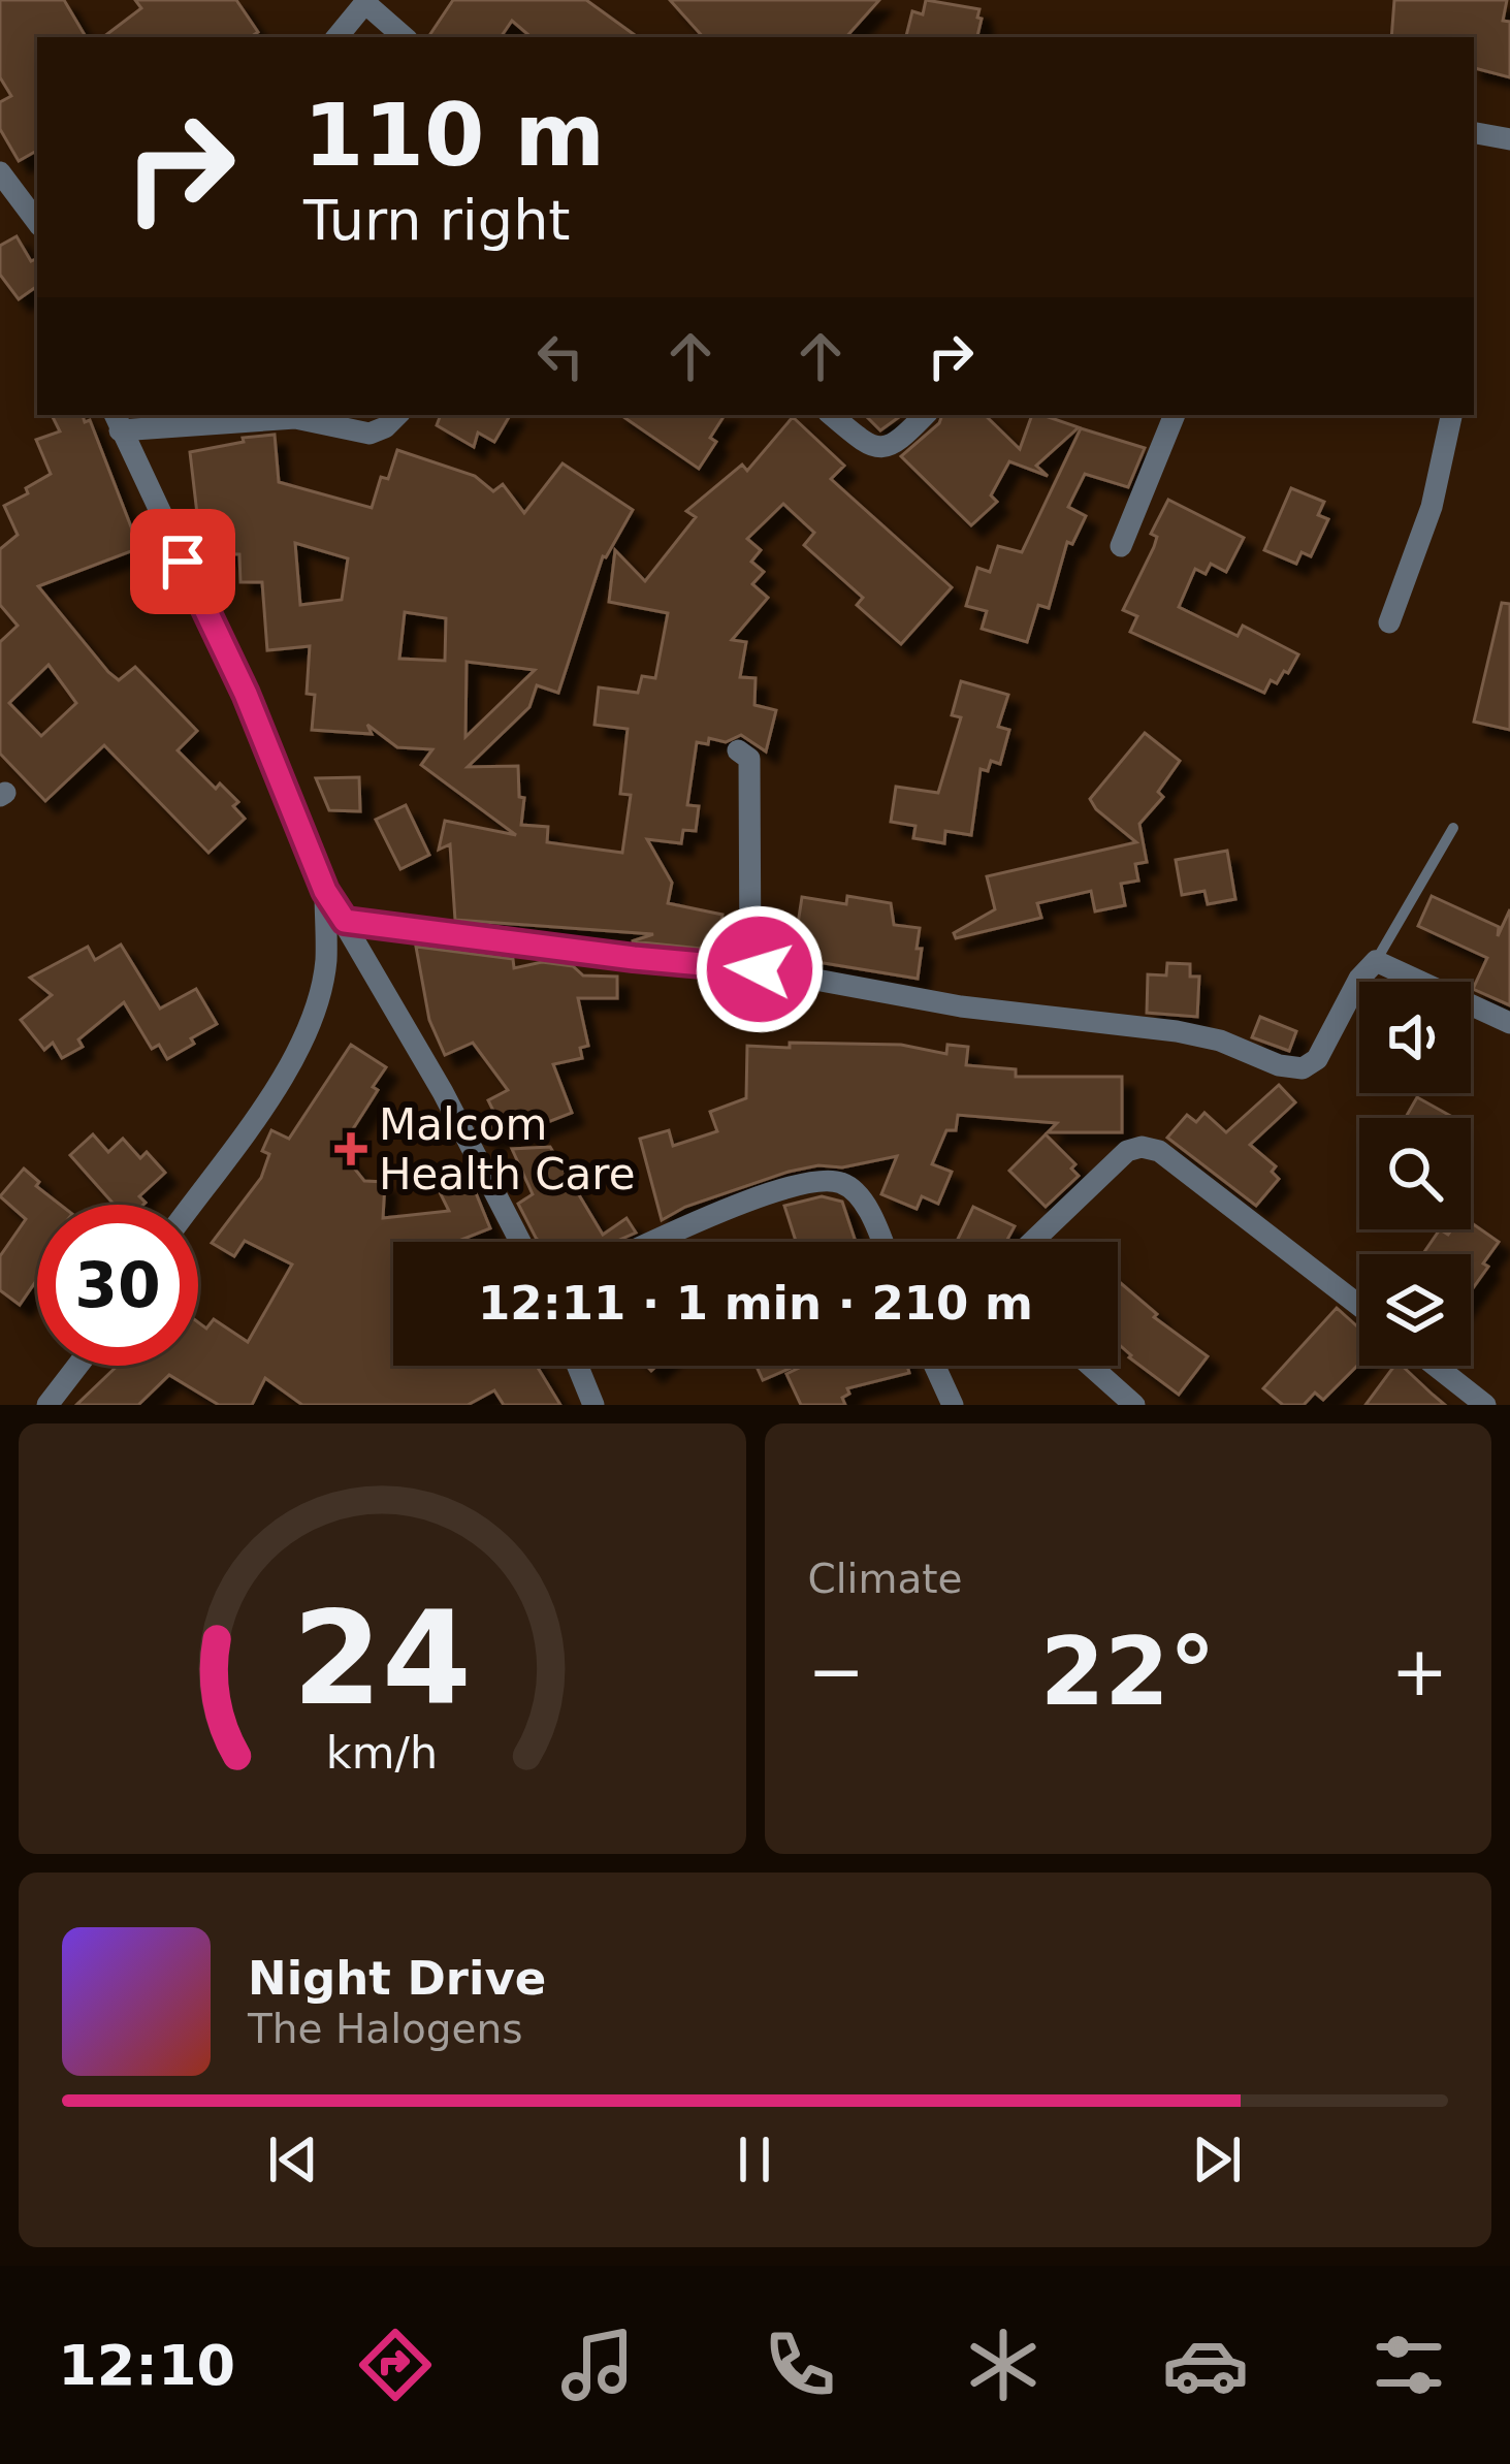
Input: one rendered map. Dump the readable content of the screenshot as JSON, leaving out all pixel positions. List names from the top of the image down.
{
  "places": {
    "health": ["Malcom Health Care"]
  },
  "page": {
    "turn": ["110 m", "Turn right"],
    "limit": "30",
    "trip": "12:11 · 1 min · 210 m",
    "tile": "Climate",
    "heat": ["−", "22°", "+"],
    "song": ["Night Drive", "The Halogens"],
    "tabs": "12:10",
    "gauge": ["24", "km/h"]
  }
}
